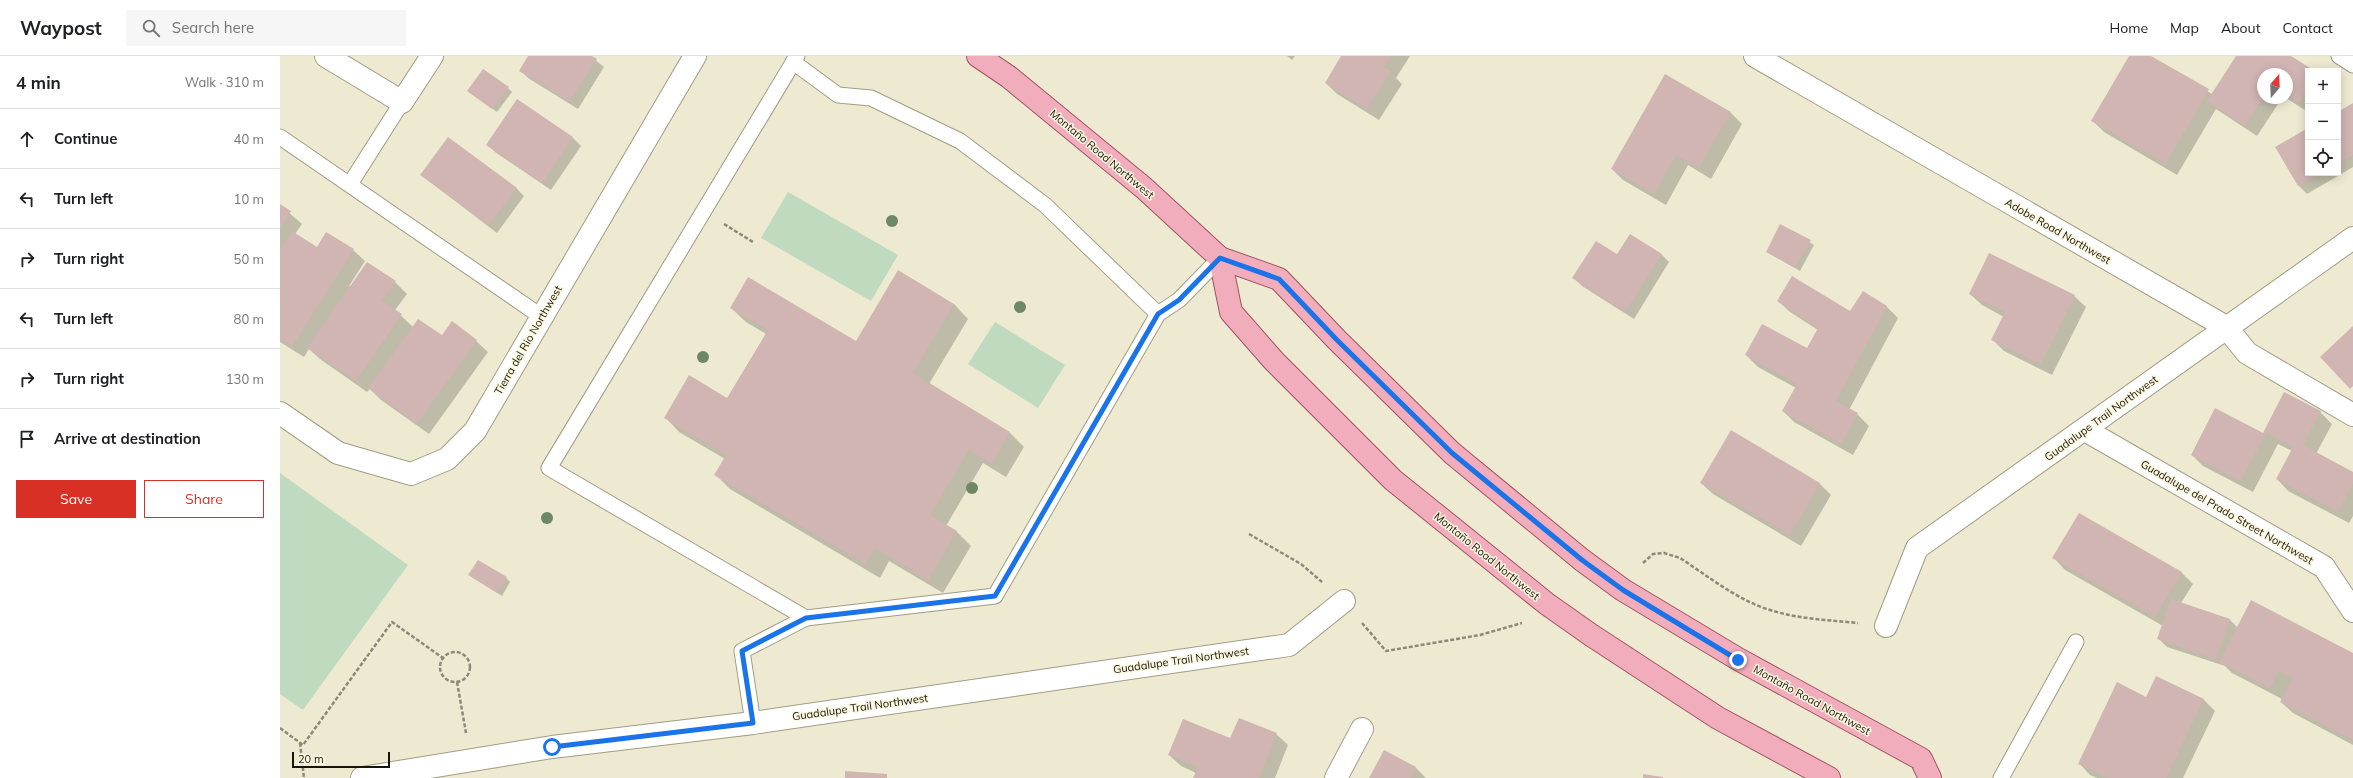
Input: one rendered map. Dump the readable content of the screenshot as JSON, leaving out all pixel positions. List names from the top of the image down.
{
  "streets": {
    "main road": ["Montaño Road Northwest"],
    "street": [
      "Adobe Road Northwest",
      "Tierra del Rio Northwest",
      "Guadalupe Trail Northwest",
      "Guadalupe del Prado Street Northwest"
    ]
  },
  "crossings": [
    ["Adobe Road Northwest", "Guadalupe Trail Northwest"],
    ["Guadalupe Trail Northwest", "Guadalupe del Prado Street Northwest"]
  ],
  "scale_bar": "20 m",
  "north": "top",
  "page": {
    "header": "Waypost",
    "search": "Search here",
    "nav": [
      "Home",
      "Map",
      "About",
      "Contact"
    ],
    "heading": ["4 min", "Walk · 310 m"],
    "map_buttons": ["+", "−"],
    "list": [
      ["Continue", "40 m"],
      ["Turn left", "10 m"],
      ["Turn right", "50 m"],
      ["Turn left", "80 m"],
      ["Turn right", "130 m"],
      "Arrive at destination"
    ],
    "buttons": ["Save", "Share"],
    "scale": "20 m"
  }
}
